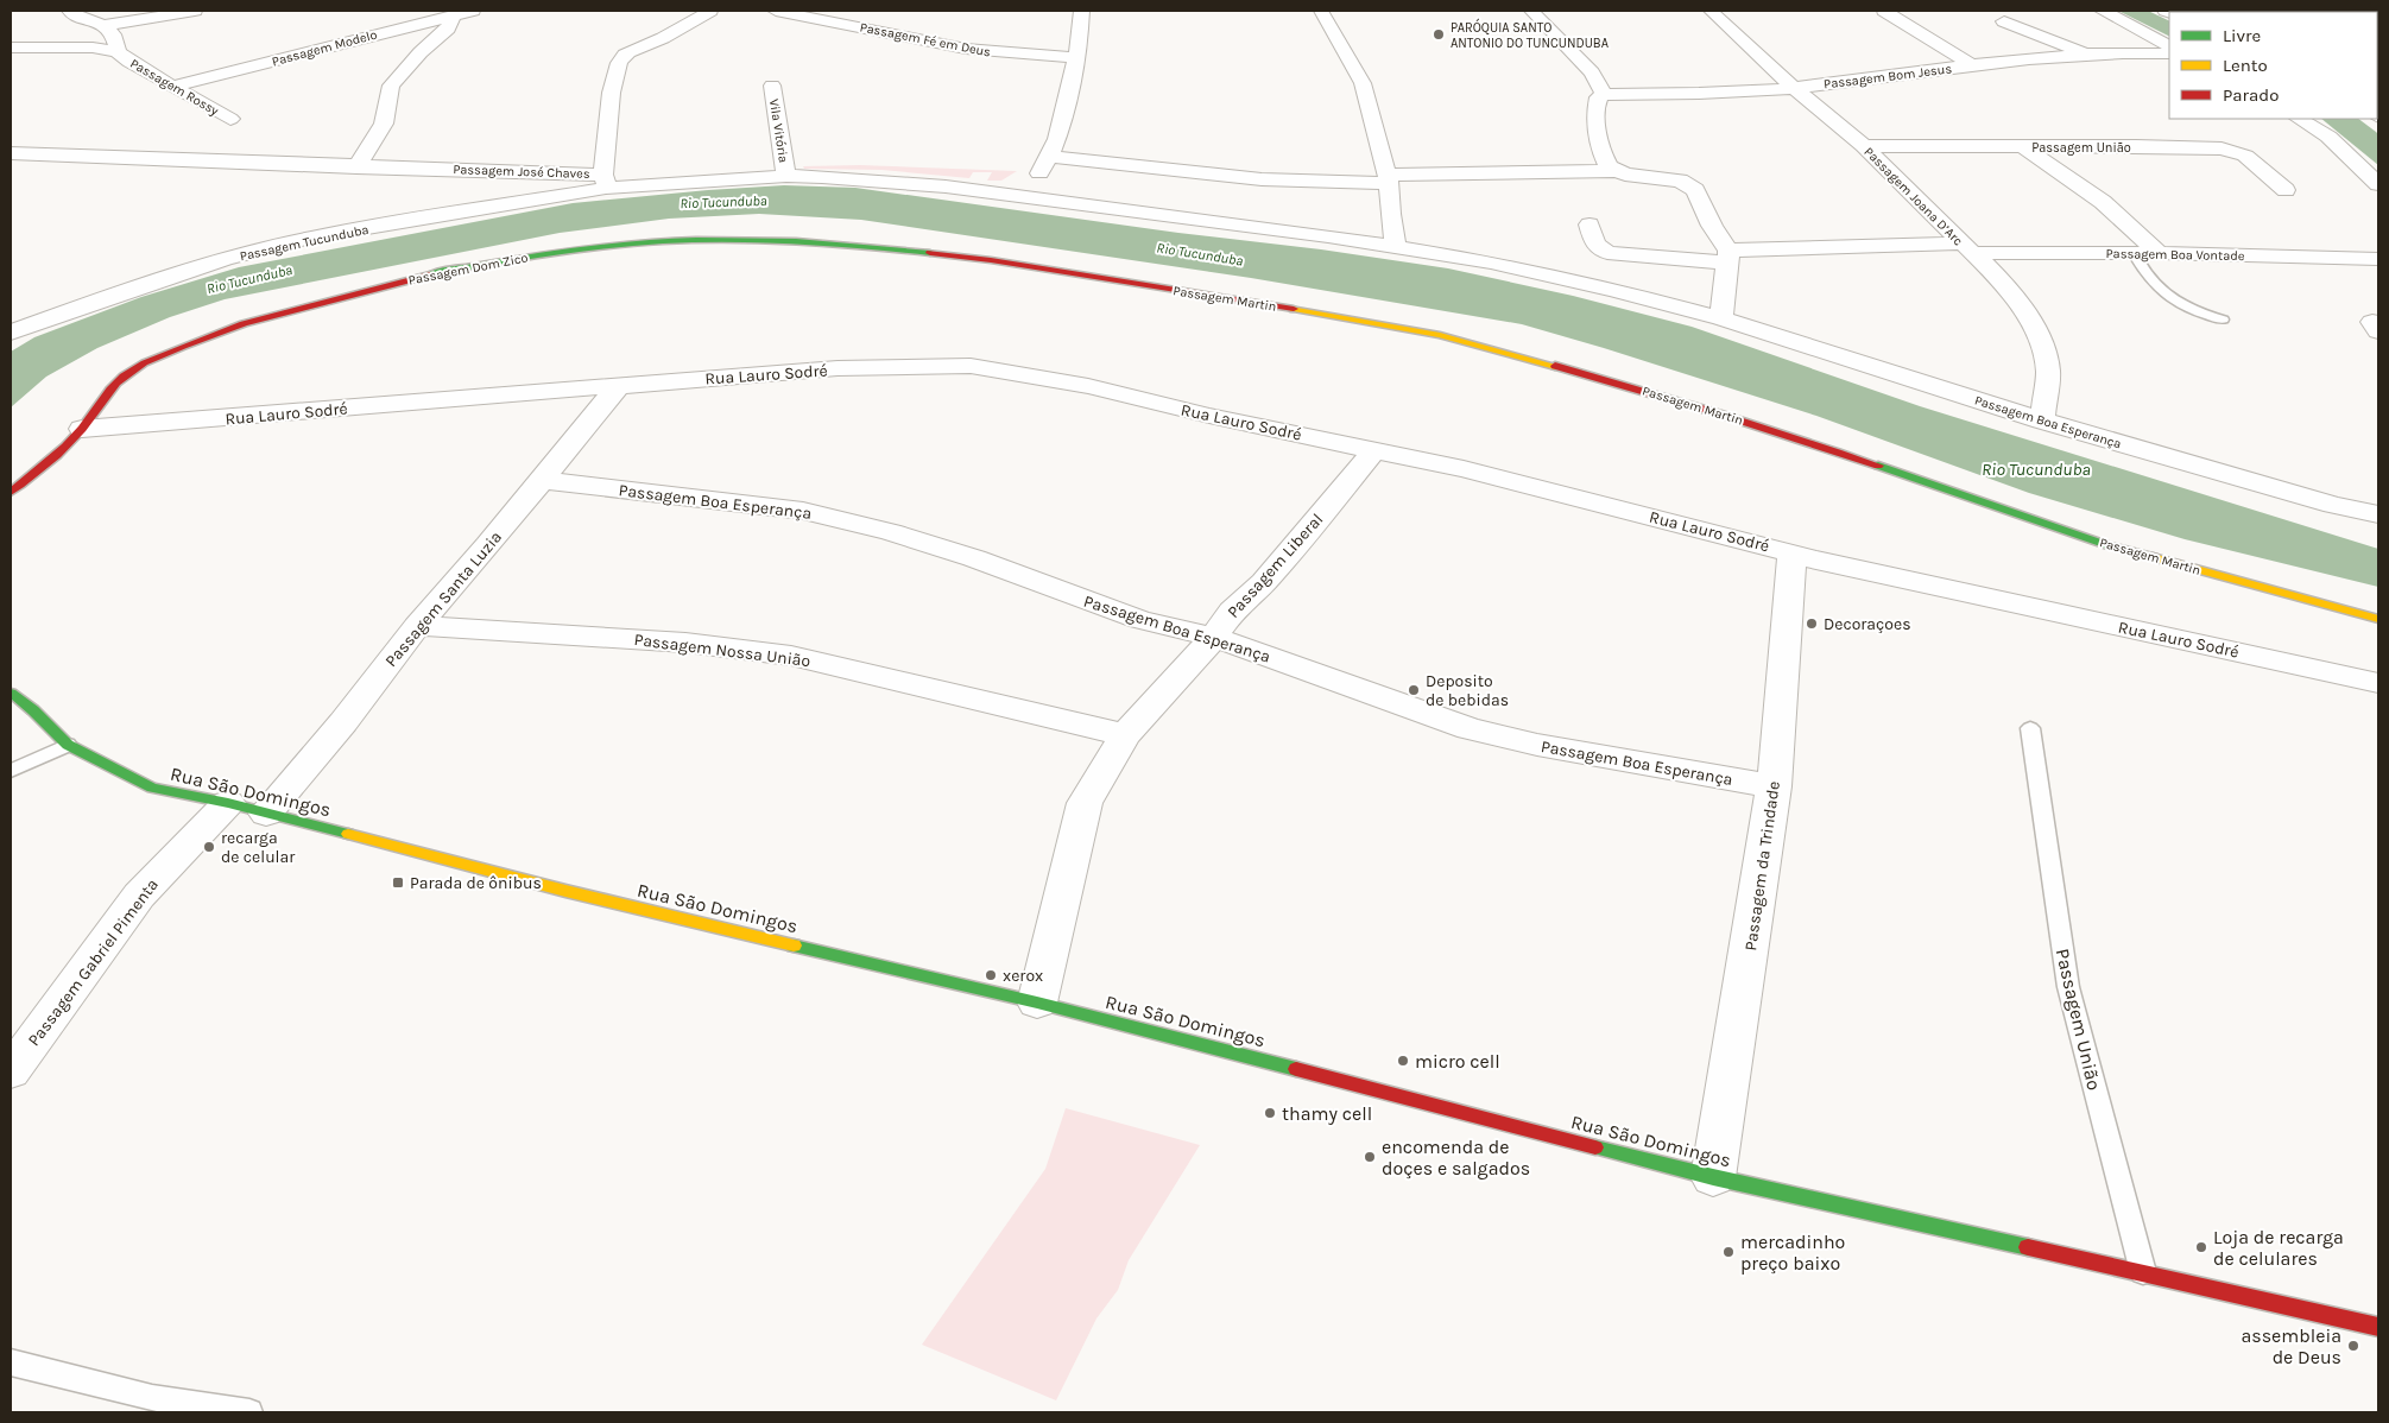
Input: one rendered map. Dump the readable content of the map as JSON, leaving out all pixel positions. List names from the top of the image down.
{
  "streets": {
    "street": [
      "Passagem Fé em Deus",
      "Passagem Modelo",
      "Passagem Bom Jesus",
      "Passagem Rossy",
      "Vila Vitória",
      "Passagem União",
      "Passagem José Chaves",
      "Passagem Joana D’Arc",
      "Passagem Tucunduba",
      "Passagem Boa Vontade",
      "Passagem Dom Zico",
      "Passagem Martin",
      "Rua Lauro Sodré",
      "Passagem Boa Esperança",
      "Passagem Liberal",
      "Passagem Santa Luzia",
      "Passagem Nossa União",
      "Rua São Domingos",
      "Passagem da Trindade",
      "Passagem Gabriel Pimenta"
    ]
  },
  "crossings": [
    ["Passagem Modelo", "Passagem Rossy"],
    ["Passagem Bom Jesus", "Passagem Joana D’Arc"],
    ["Vila Vitória", "Passagem José Chaves"],
    ["Passagem União", "Passagem Joana D’Arc"],
    ["Passagem União", "Rua São Domingos"],
    ["Passagem José Chaves", "Passagem Tucunduba"],
    ["Passagem José Chaves", "Passagem Boa Esperança"],
    ["Passagem Joana D’Arc", "Passagem Boa Vontade"],
    ["Passagem Joana D’Arc", "Passagem Boa Esperança"],
    ["Passagem Dom Zico", "Passagem Martin"],
    ["Passagem Dom Zico", "Rua Lauro Sodré"],
    ["Rua Lauro Sodré", "Passagem Liberal"],
    ["Rua Lauro Sodré", "Passagem Santa Luzia"],
    ["Rua Lauro Sodré", "Passagem da Trindade"],
    ["Passagem Boa Esperança", "Passagem Liberal"],
    ["Passagem Boa Esperança", "Passagem Santa Luzia"],
    ["Passagem Boa Esperança", "Passagem da Trindade"],
    ["Passagem Liberal", "Passagem Nossa União"],
    ["Passagem Liberal", "Rua São Domingos"],
    ["Passagem Santa Luzia", "Passagem Nossa União"],
    ["Passagem Santa Luzia", "Rua São Domingos"],
    ["Rua São Domingos", "Passagem da Trindade"],
    ["Rua São Domingos", "Passagem Gabriel Pimenta"]
  ],
  "water": ["Rio Tucunduba"],
  "places": {
    "other": [
      "PARÓQUIA SANTO ANTONIO DO TUNCUNDUBA",
      "Decoraçoes",
      "Deposito de bebidas",
      "recarga de celular",
      "xerox",
      "micro cell",
      "thamy cell",
      "encomenda de doçes e salgados",
      "Loja de recarga de celulares",
      "mercadinho preço baixo",
      "assembleia de Deus"
    ],
    "transit": ["Parada de ônibus"]
  },
  "legend": ["Livre", "Lento", "Parado"]
}
